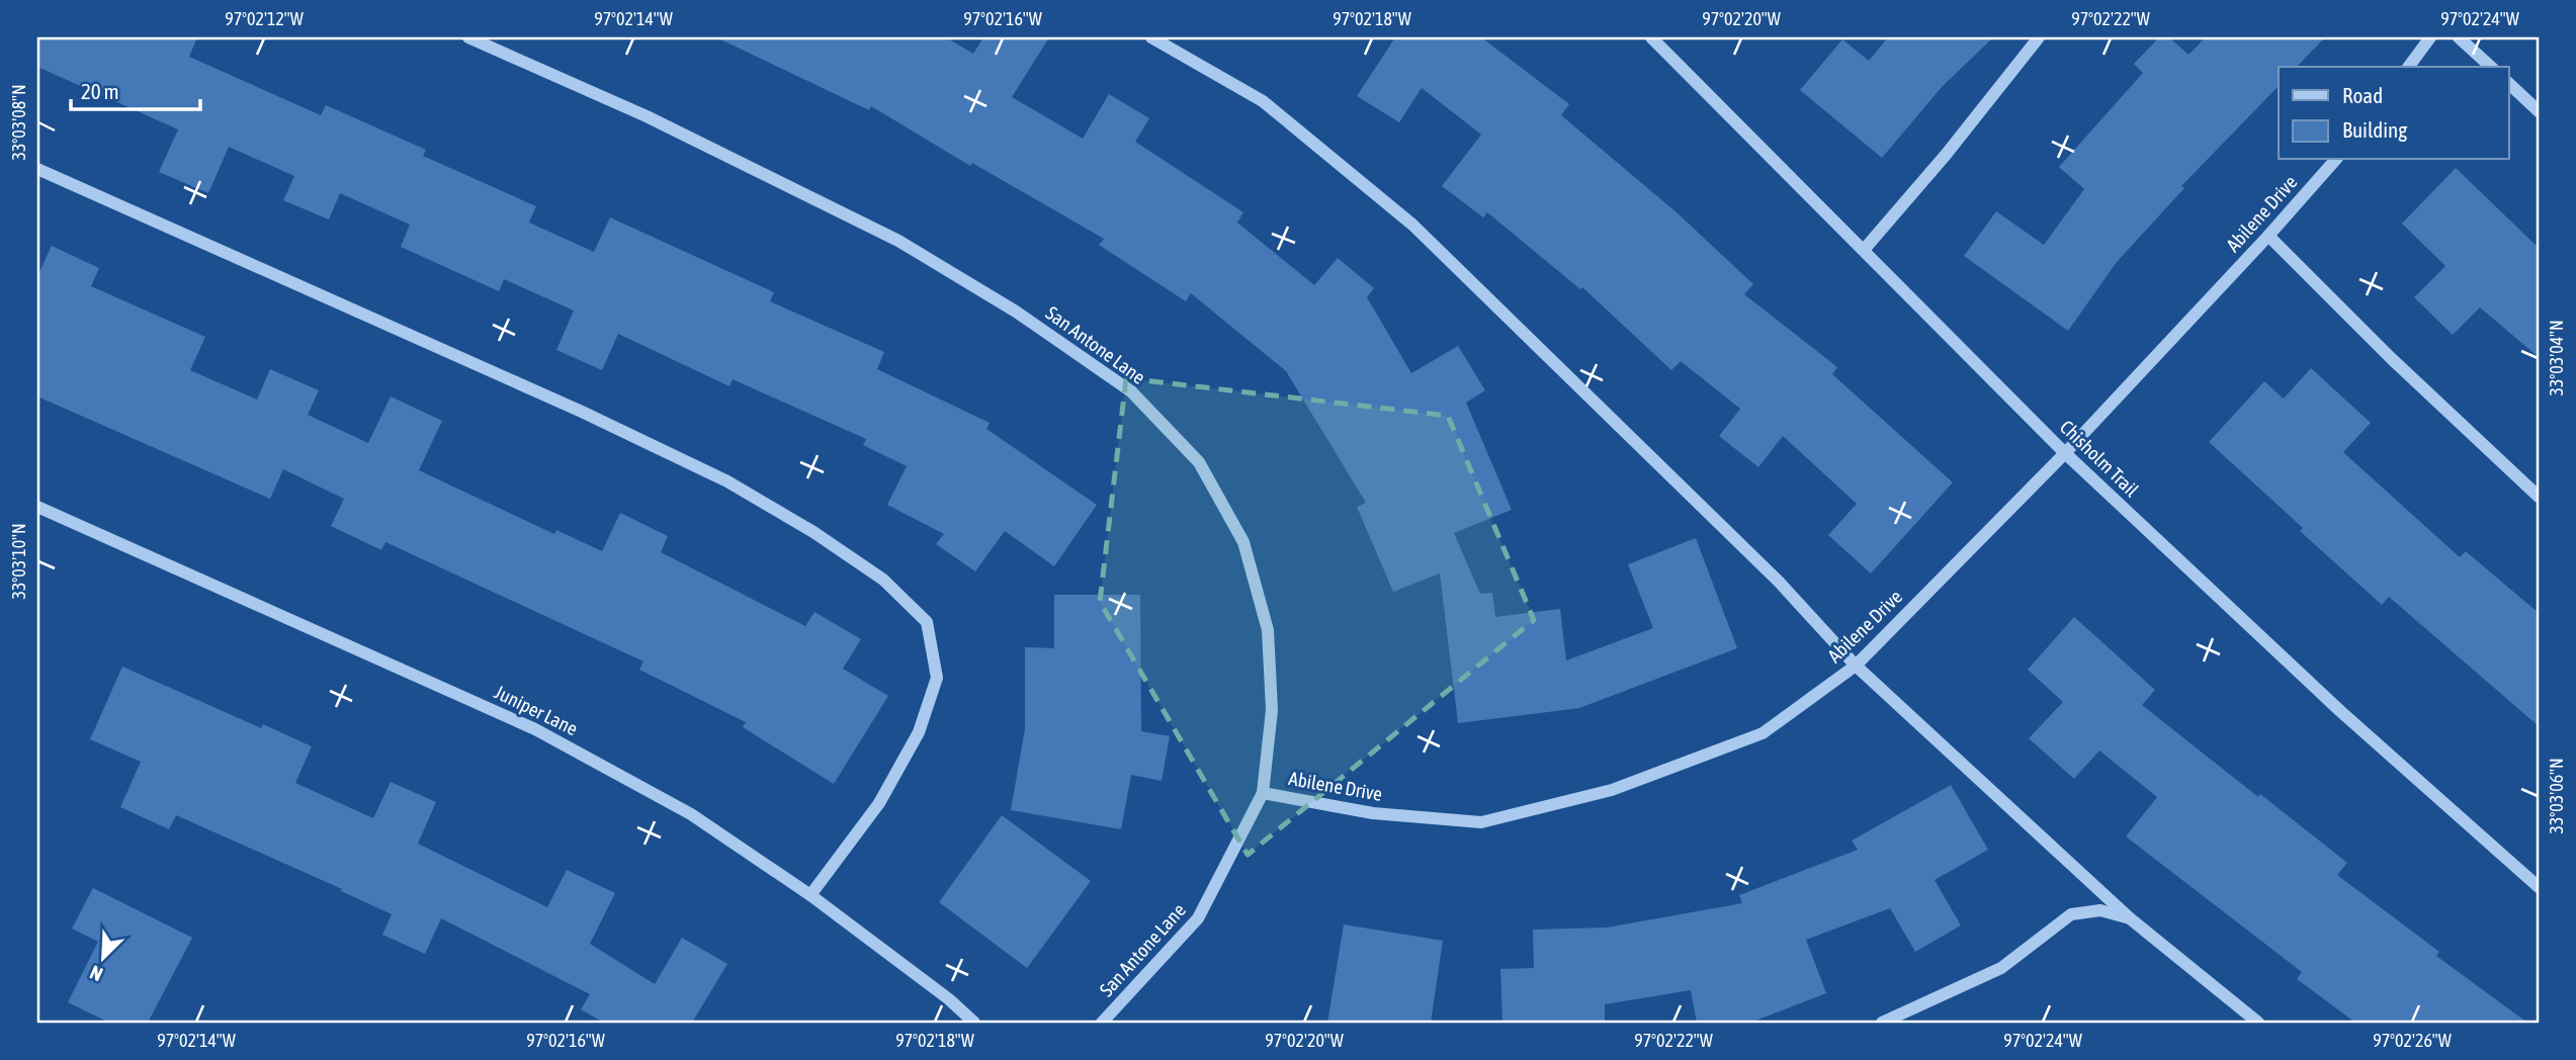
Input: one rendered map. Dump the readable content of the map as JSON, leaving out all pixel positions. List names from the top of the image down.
{
  "streets": {
    "street": [
      "Abilene Drive",
      "San Antone Lane",
      "Chisholm Trail",
      "Juniper Lane"
    ]
  },
  "crossings": [
    ["Abilene Drive", "San Antone Lane"],
    ["Abilene Drive", "Chisholm Trail"]
  ],
  "legend": ["Road", "Building"],
  "scale_bar": "20 m",
  "north": "bottom left",
  "coordinates": [
    "97°02'12\"W",
    "97°02'14\"W",
    "97°02'16\"W",
    "97°02'18\"W",
    "97°02'20\"W",
    "97°02'22\"W",
    "97°02'24\"W",
    "33°03'08\"N",
    "33°03'04\"N",
    "33°03'10\"N",
    "33°03'06\"N",
    "97°02'26\"W"
  ]
}
